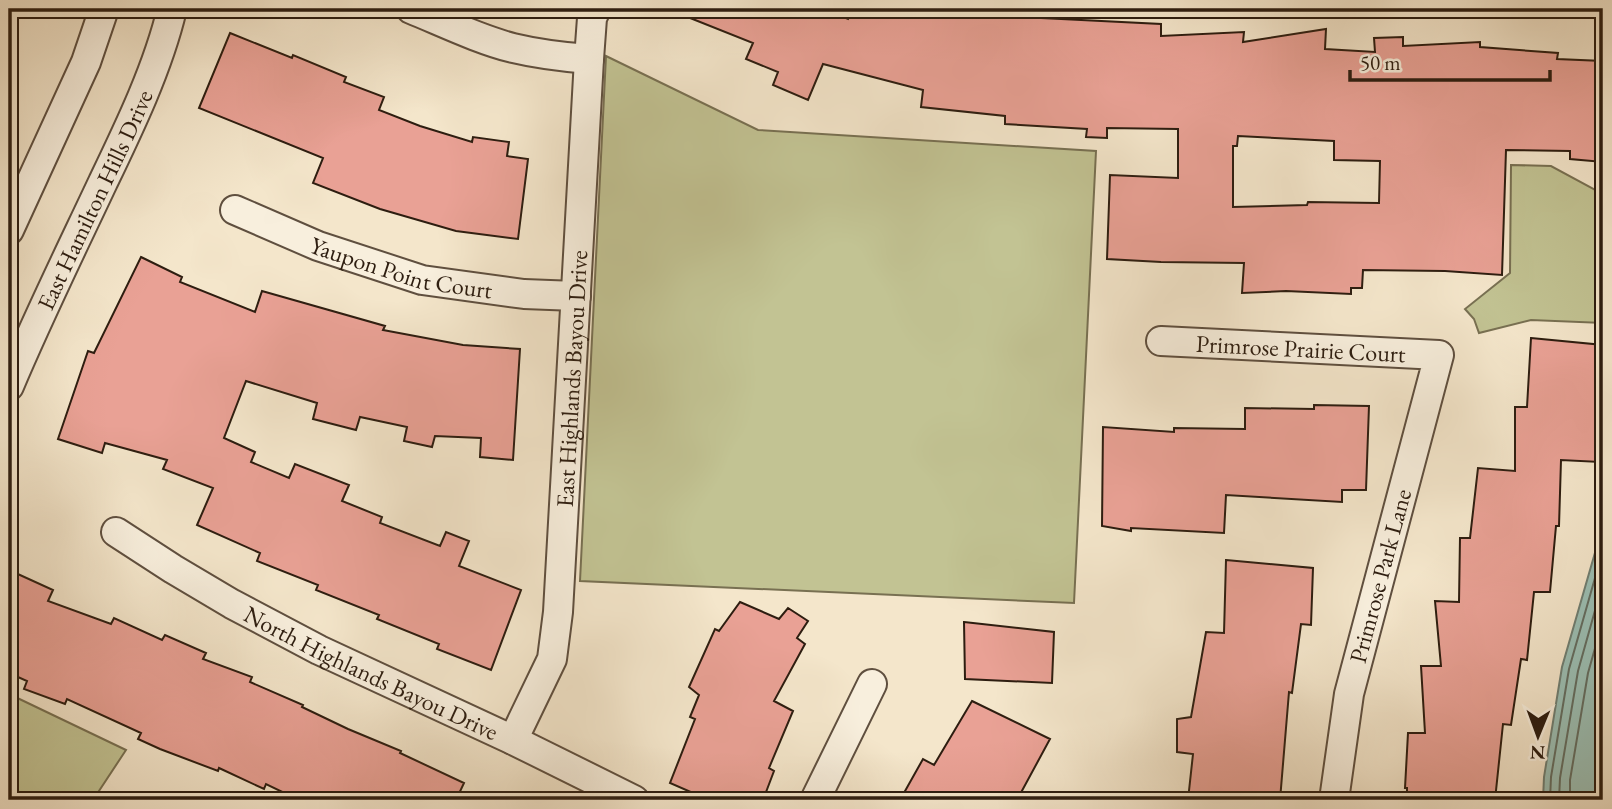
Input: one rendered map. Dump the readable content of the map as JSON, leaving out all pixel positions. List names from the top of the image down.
{
  "streets": {
    "street": [
      "East Hamilton Hills Drive",
      "Yaupon Point Court",
      "Primrose Prairie Court",
      "East Highlands Bayou Drive",
      "Primrose Park Lane",
      "North Highlands Bayou Drive"
    ]
  },
  "crossings": [
    ["Yaupon Point Court", "East Highlands Bayou Drive"],
    ["Primrose Prairie Court", "Primrose Park Lane"],
    ["East Highlands Bayou Drive", "North Highlands Bayou Drive"]
  ],
  "scale_bar": "50 m",
  "north": "bottom"
}
